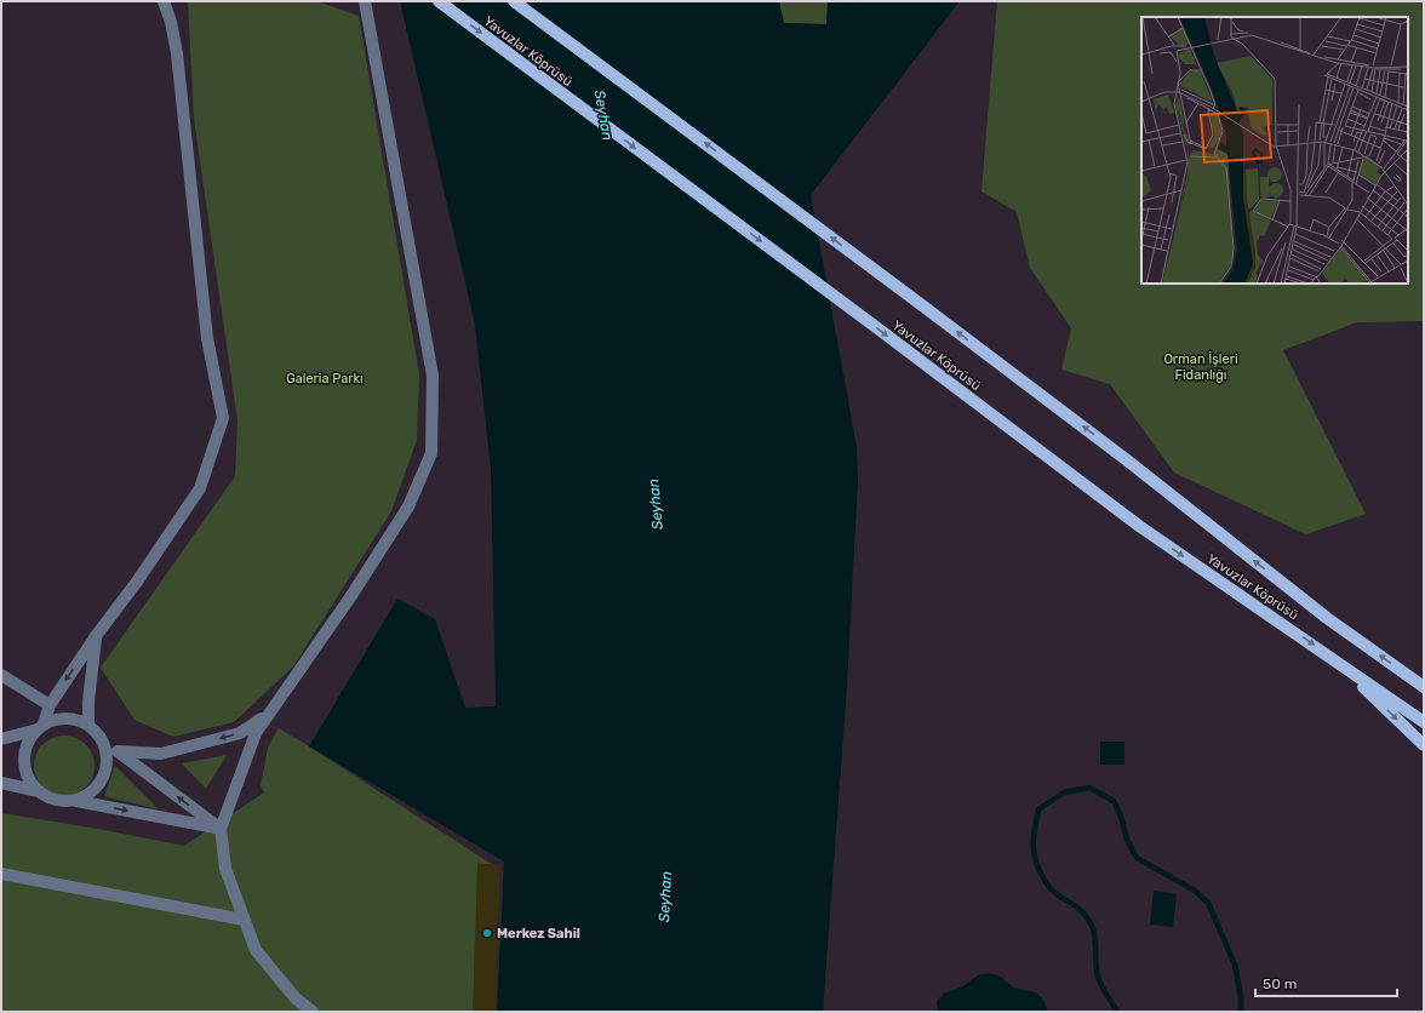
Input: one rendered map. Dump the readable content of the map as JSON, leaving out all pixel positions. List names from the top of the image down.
{
  "streets": {
    "main road": ["Yavuzlar Köprüsü"]
  },
  "water": ["Seyhan"],
  "parks": ["Orman İşleri Fidanlığı", "Galeria Parkı"],
  "places": ["Merkez Sahil"],
  "scale_bar": "50 m"
}
